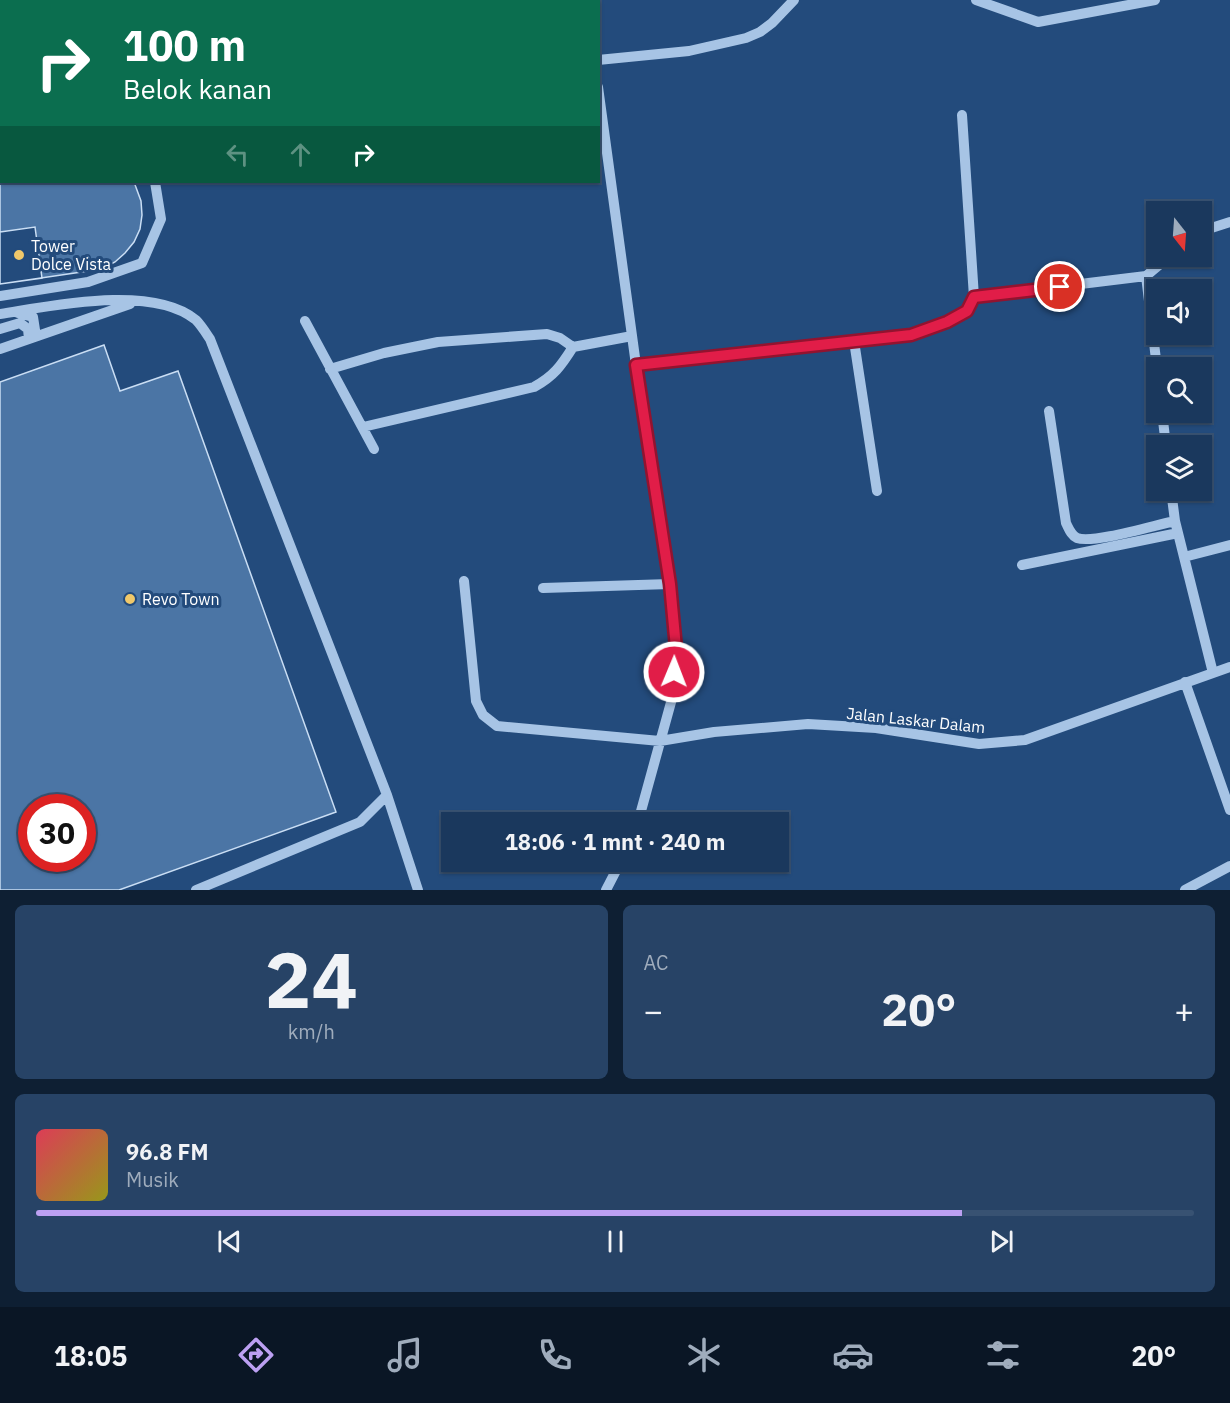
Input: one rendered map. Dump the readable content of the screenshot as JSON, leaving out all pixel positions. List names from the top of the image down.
{
  "streets": {
    "street": ["Jalan Laskar Dalam"]
  },
  "places": ["Tower Dolce Vista", "Revo Town"],
  "north": "bottom",
  "page": {
    "turn": ["100 m", "Belok kanan"],
    "limit": "30",
    "trip": "18:06 · 1 mnt · 240 m",
    "tile": [
      ["24", "km/h"],
      "AC"
    ],
    "heat": ["−", "20°", "+"],
    "song": ["96.8 FM", "Musik"],
    "tabs": ["18:05", "20°"]
  }
}
